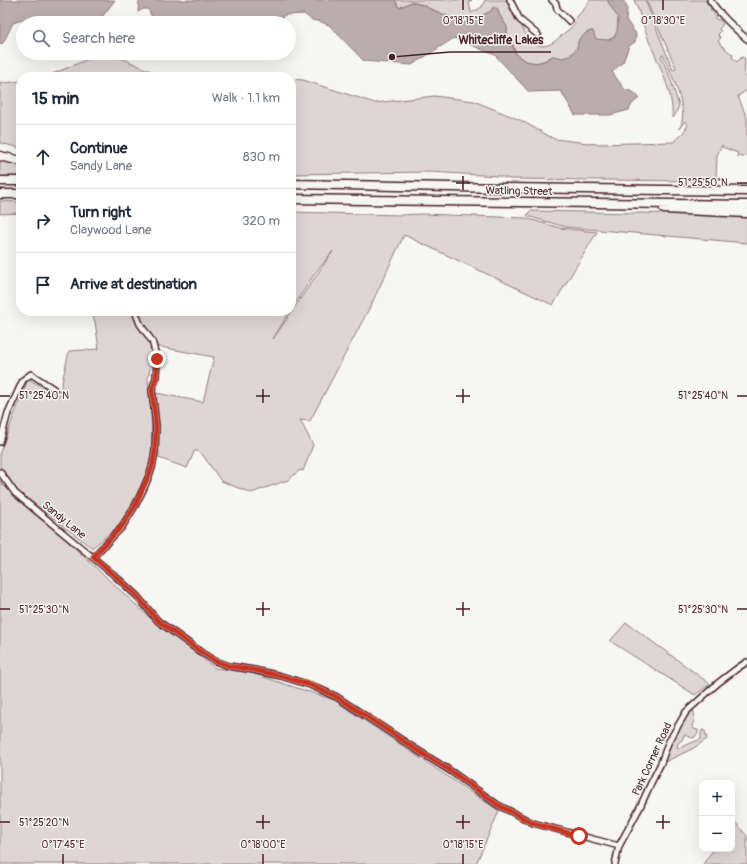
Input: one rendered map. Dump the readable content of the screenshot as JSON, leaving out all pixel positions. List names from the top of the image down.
{
  "streets": {
    "highway": ["Watling Street"],
    "street": ["Sandy Lane", "Park Corner Road"]
  },
  "crossings": [
    ["Sandy Lane", "Park Corner Road"]
  ],
  "places": ["Whitecliffe Lakes"],
  "page": {
    "search": "Search here",
    "heading": ["15 min", "Walk · 1.1 km"],
    "list": [
      ["Continue", "Sandy Lane", "830 m"],
      ["Turn right", "Claywood Lane", "320 m"],
      "Arrive at destination"
    ],
    "map_buttons": ["+", "−"]
  },
  "coordinates": [
    "0°18'15\"E",
    "0°18'30\"E",
    "51°25'50\"N",
    "51°25'40\"N",
    "51°25'30\"N",
    "51°25'20\"N",
    "0°17'45\"E",
    "0°18'00\"E"
  ]
}
